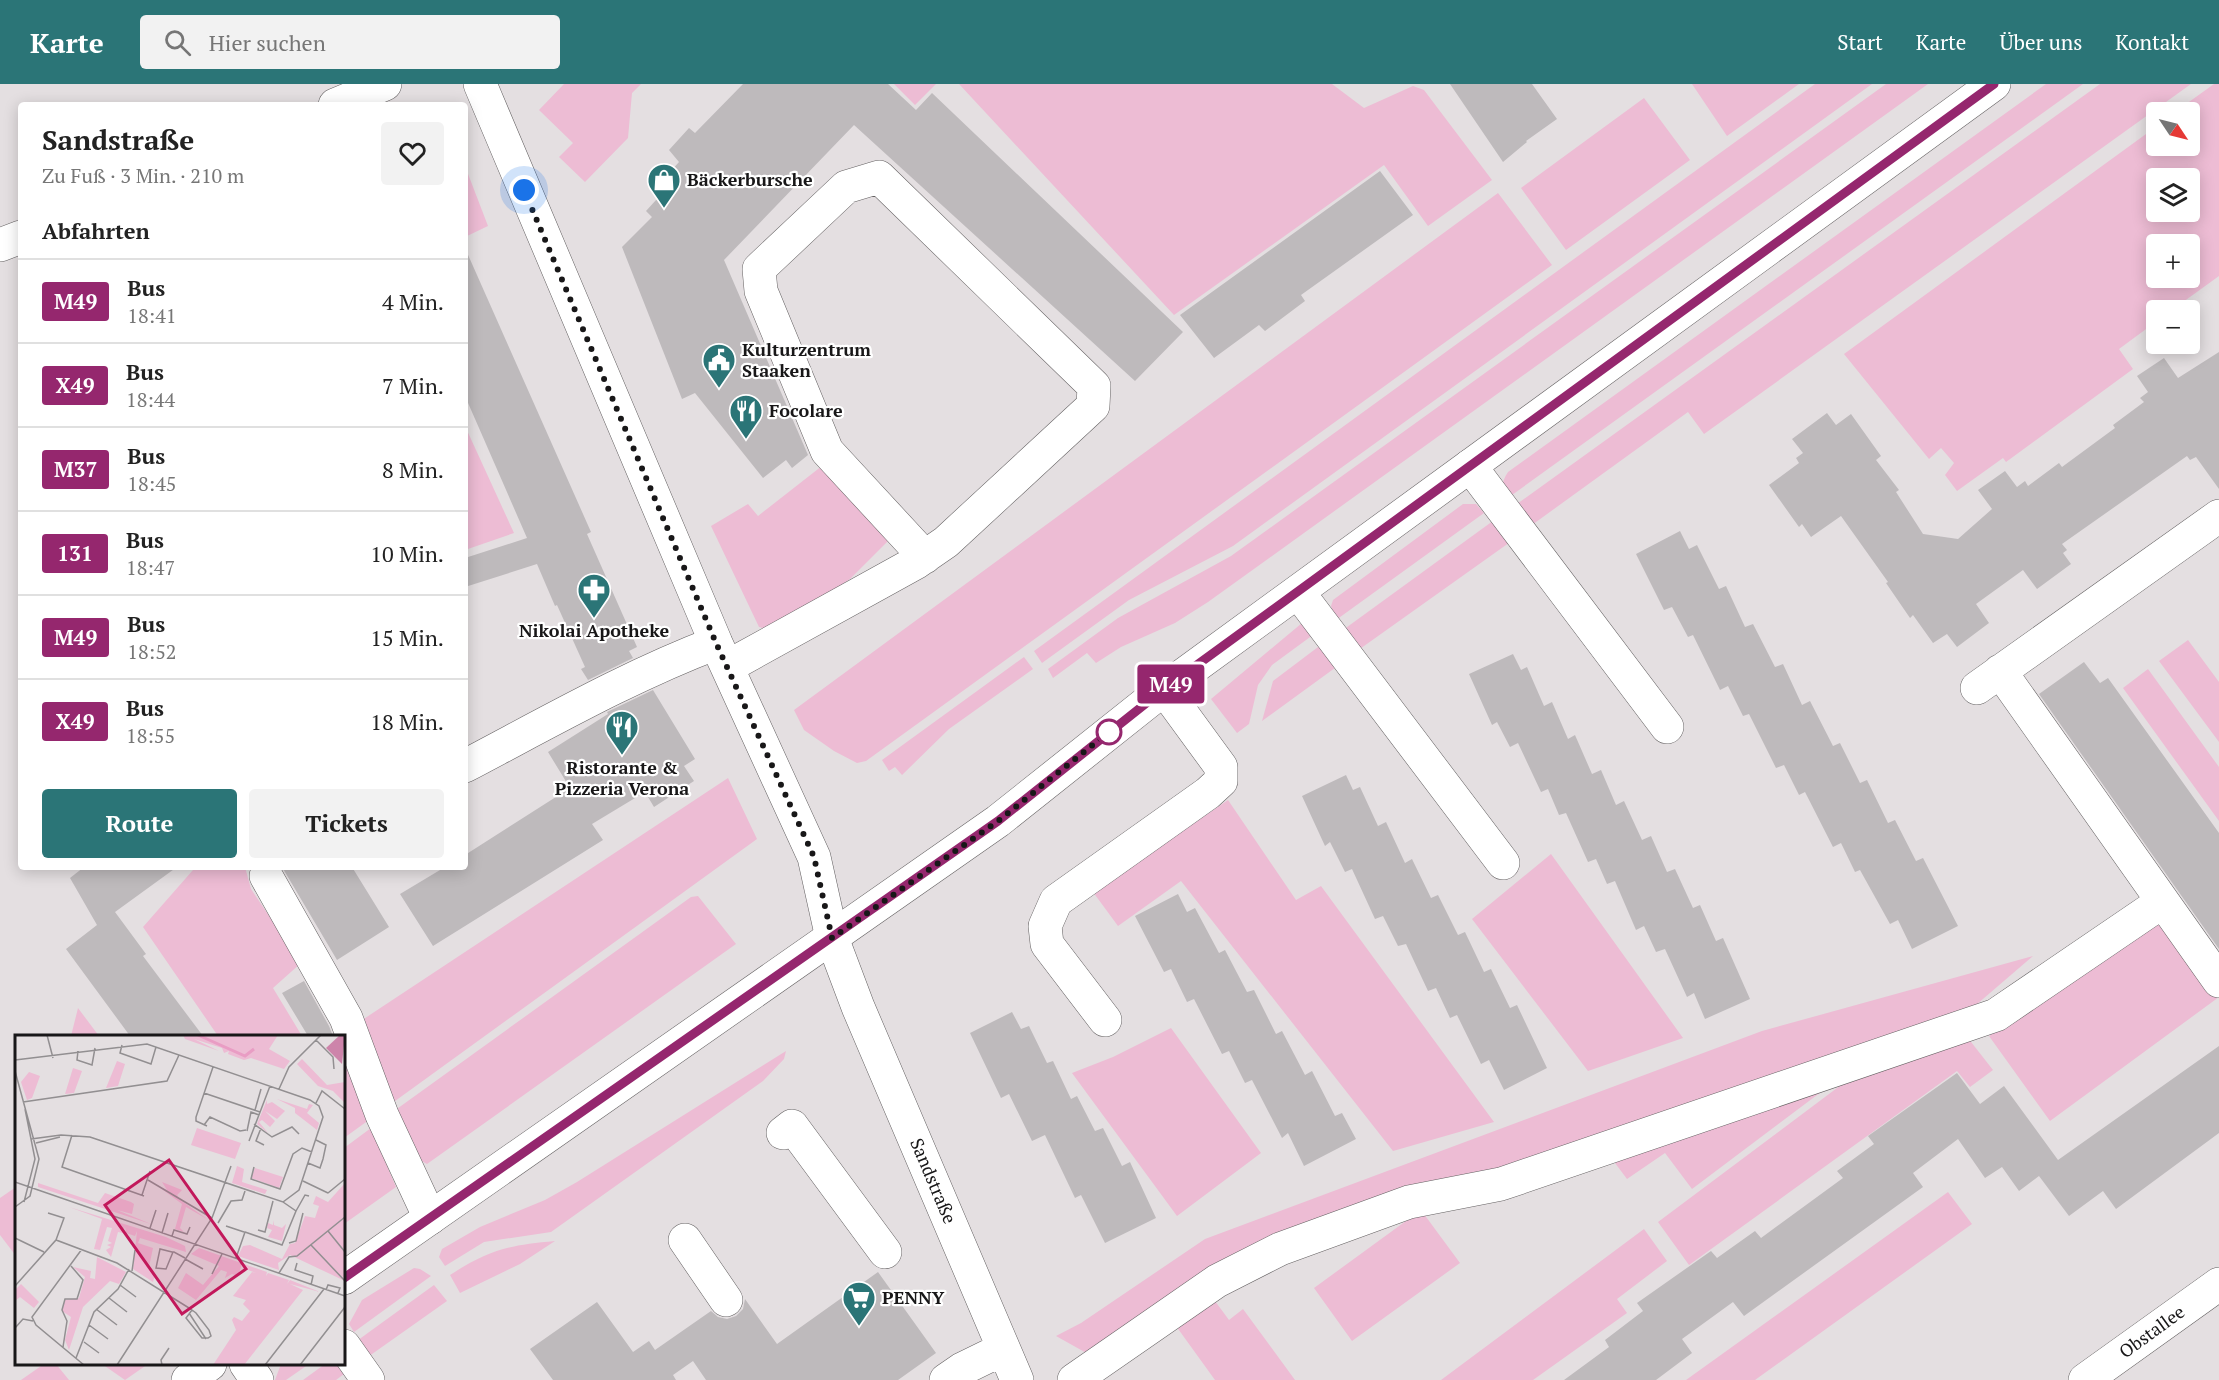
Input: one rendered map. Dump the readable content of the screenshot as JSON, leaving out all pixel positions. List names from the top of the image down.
{
  "streets": {
    "main road": ["Sandstraße", "Obstallee"]
  },
  "places": {
    "shop": ["Bäckerbursche"],
    "public building": ["Kulturzentrum Staaken"],
    "restaurant": ["Focolare", "Ristorante & Pizzeria Verona"],
    "pharmacy": ["Nikolai Apotheke"],
    "supermarket": ["PENNY"]
  },
  "lines": ["bus line M49"],
  "north": "bottom right",
  "page": {
    "header": "Karte",
    "search": "Hier suchen",
    "nav": [
      "Start",
      "Karte",
      "Über uns",
      "Kontakt"
    ],
    "on_map": "M49",
    "map_buttons": ["+", "−"],
    "heading": [
      ["Sandstraße", "Zu Fuß · 3 Min. · 210 m"],
      "Abfahrten"
    ],
    "list": [
      {
        "mark": "M49",
        "name": "Bus",
        "note": "18:41",
        "value": "4 Min."
      },
      {
        "mark": "X49",
        "name": "Bus",
        "note": "18:44",
        "value": "7 Min."
      },
      {
        "mark": "M37",
        "name": "Bus",
        "note": "18:45",
        "value": "8 Min."
      },
      {
        "mark": "131",
        "name": "Bus",
        "note": "18:47",
        "value": "10 Min."
      },
      {
        "mark": "M49",
        "name": "Bus",
        "note": "18:52",
        "value": "15 Min."
      },
      {
        "mark": "X49",
        "name": "Bus",
        "note": "18:55",
        "value": "18 Min."
      }
    ],
    "buttons": ["Route", "Tickets"]
  }
}
